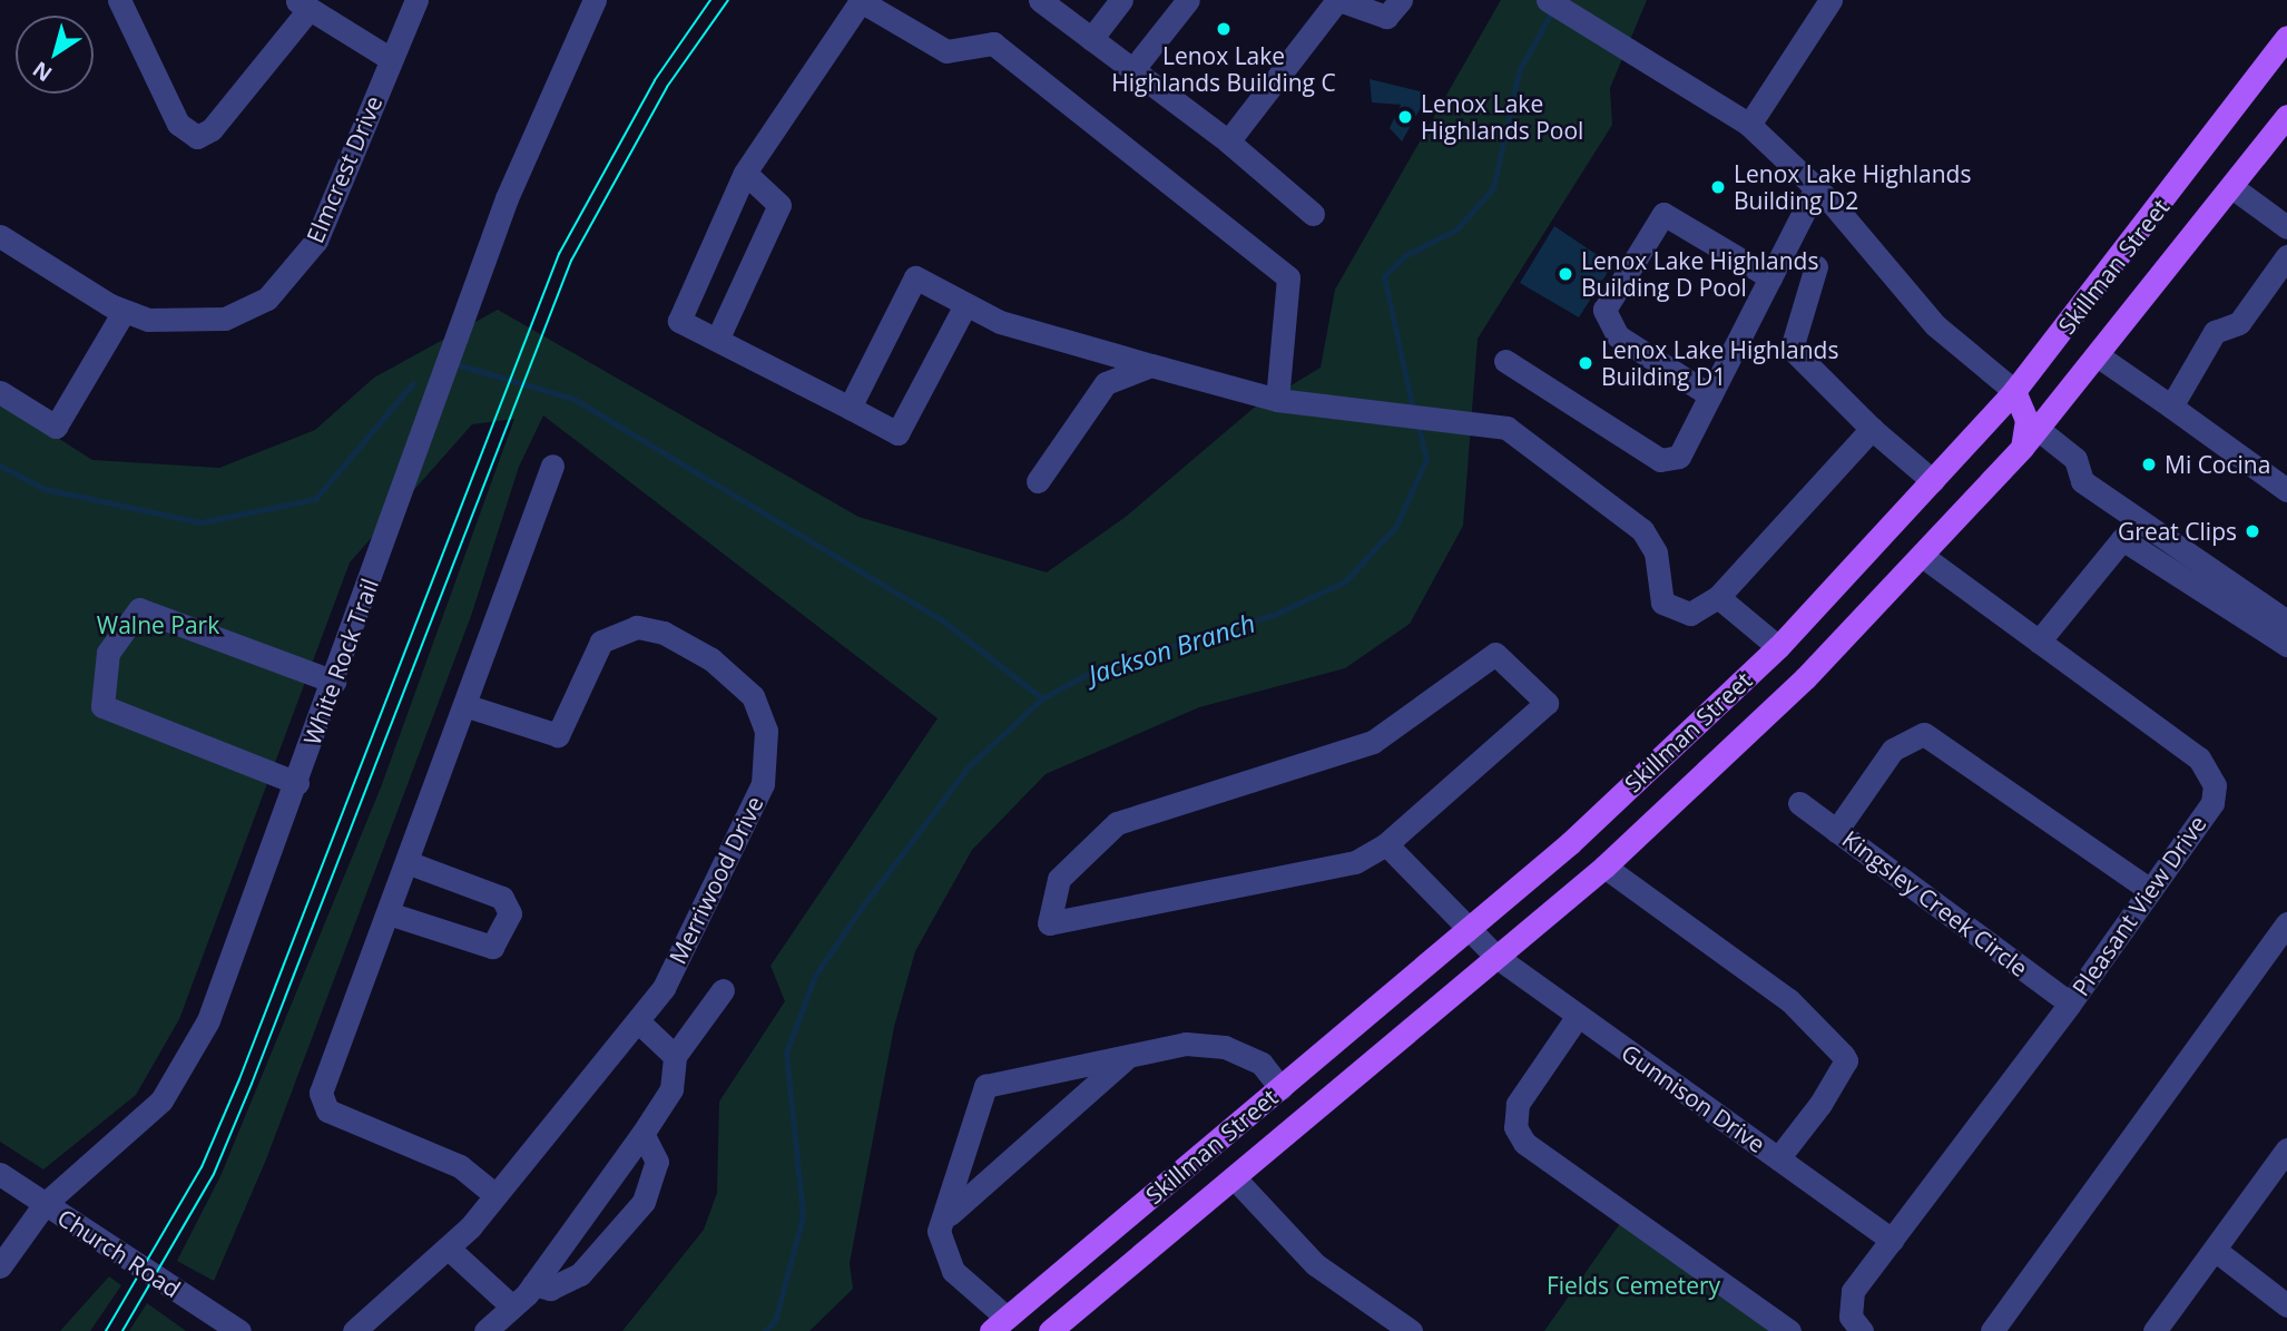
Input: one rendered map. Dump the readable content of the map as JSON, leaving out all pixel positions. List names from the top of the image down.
{
  "streets": {
    "main road": ["Skillman Street"],
    "street": [
      "Elmcrest Drive",
      "White Rock Trail",
      "Merriwood Drive",
      "Kingsley Creek Circle",
      "Pleasant View Drive",
      "Gunnison Drive",
      "Church Road"
    ]
  },
  "crossings": [
    ["Skillman Street", "Pleasant View Drive"],
    ["Skillman Street", "Gunnison Drive"],
    ["White Rock Trail", "Church Road"],
    ["Kingsley Creek Circle", "Pleasant View Drive"],
    ["Pleasant View Drive", "Gunnison Drive"]
  ],
  "water": ["Jackson Branch"],
  "parks": ["Walne Park", "Fields Cemetery"],
  "places": [
    "Lenox Lake Highlands Building C",
    "Lenox Lake Highlands Pool",
    "Lenox Lake Highlands Building D2",
    "Lenox Lake Highlands Building D Pool",
    "Lenox Lake Highlands Building D1",
    "Mi Cocina",
    "Great Clips"
  ],
  "north": "bottom left"
}
